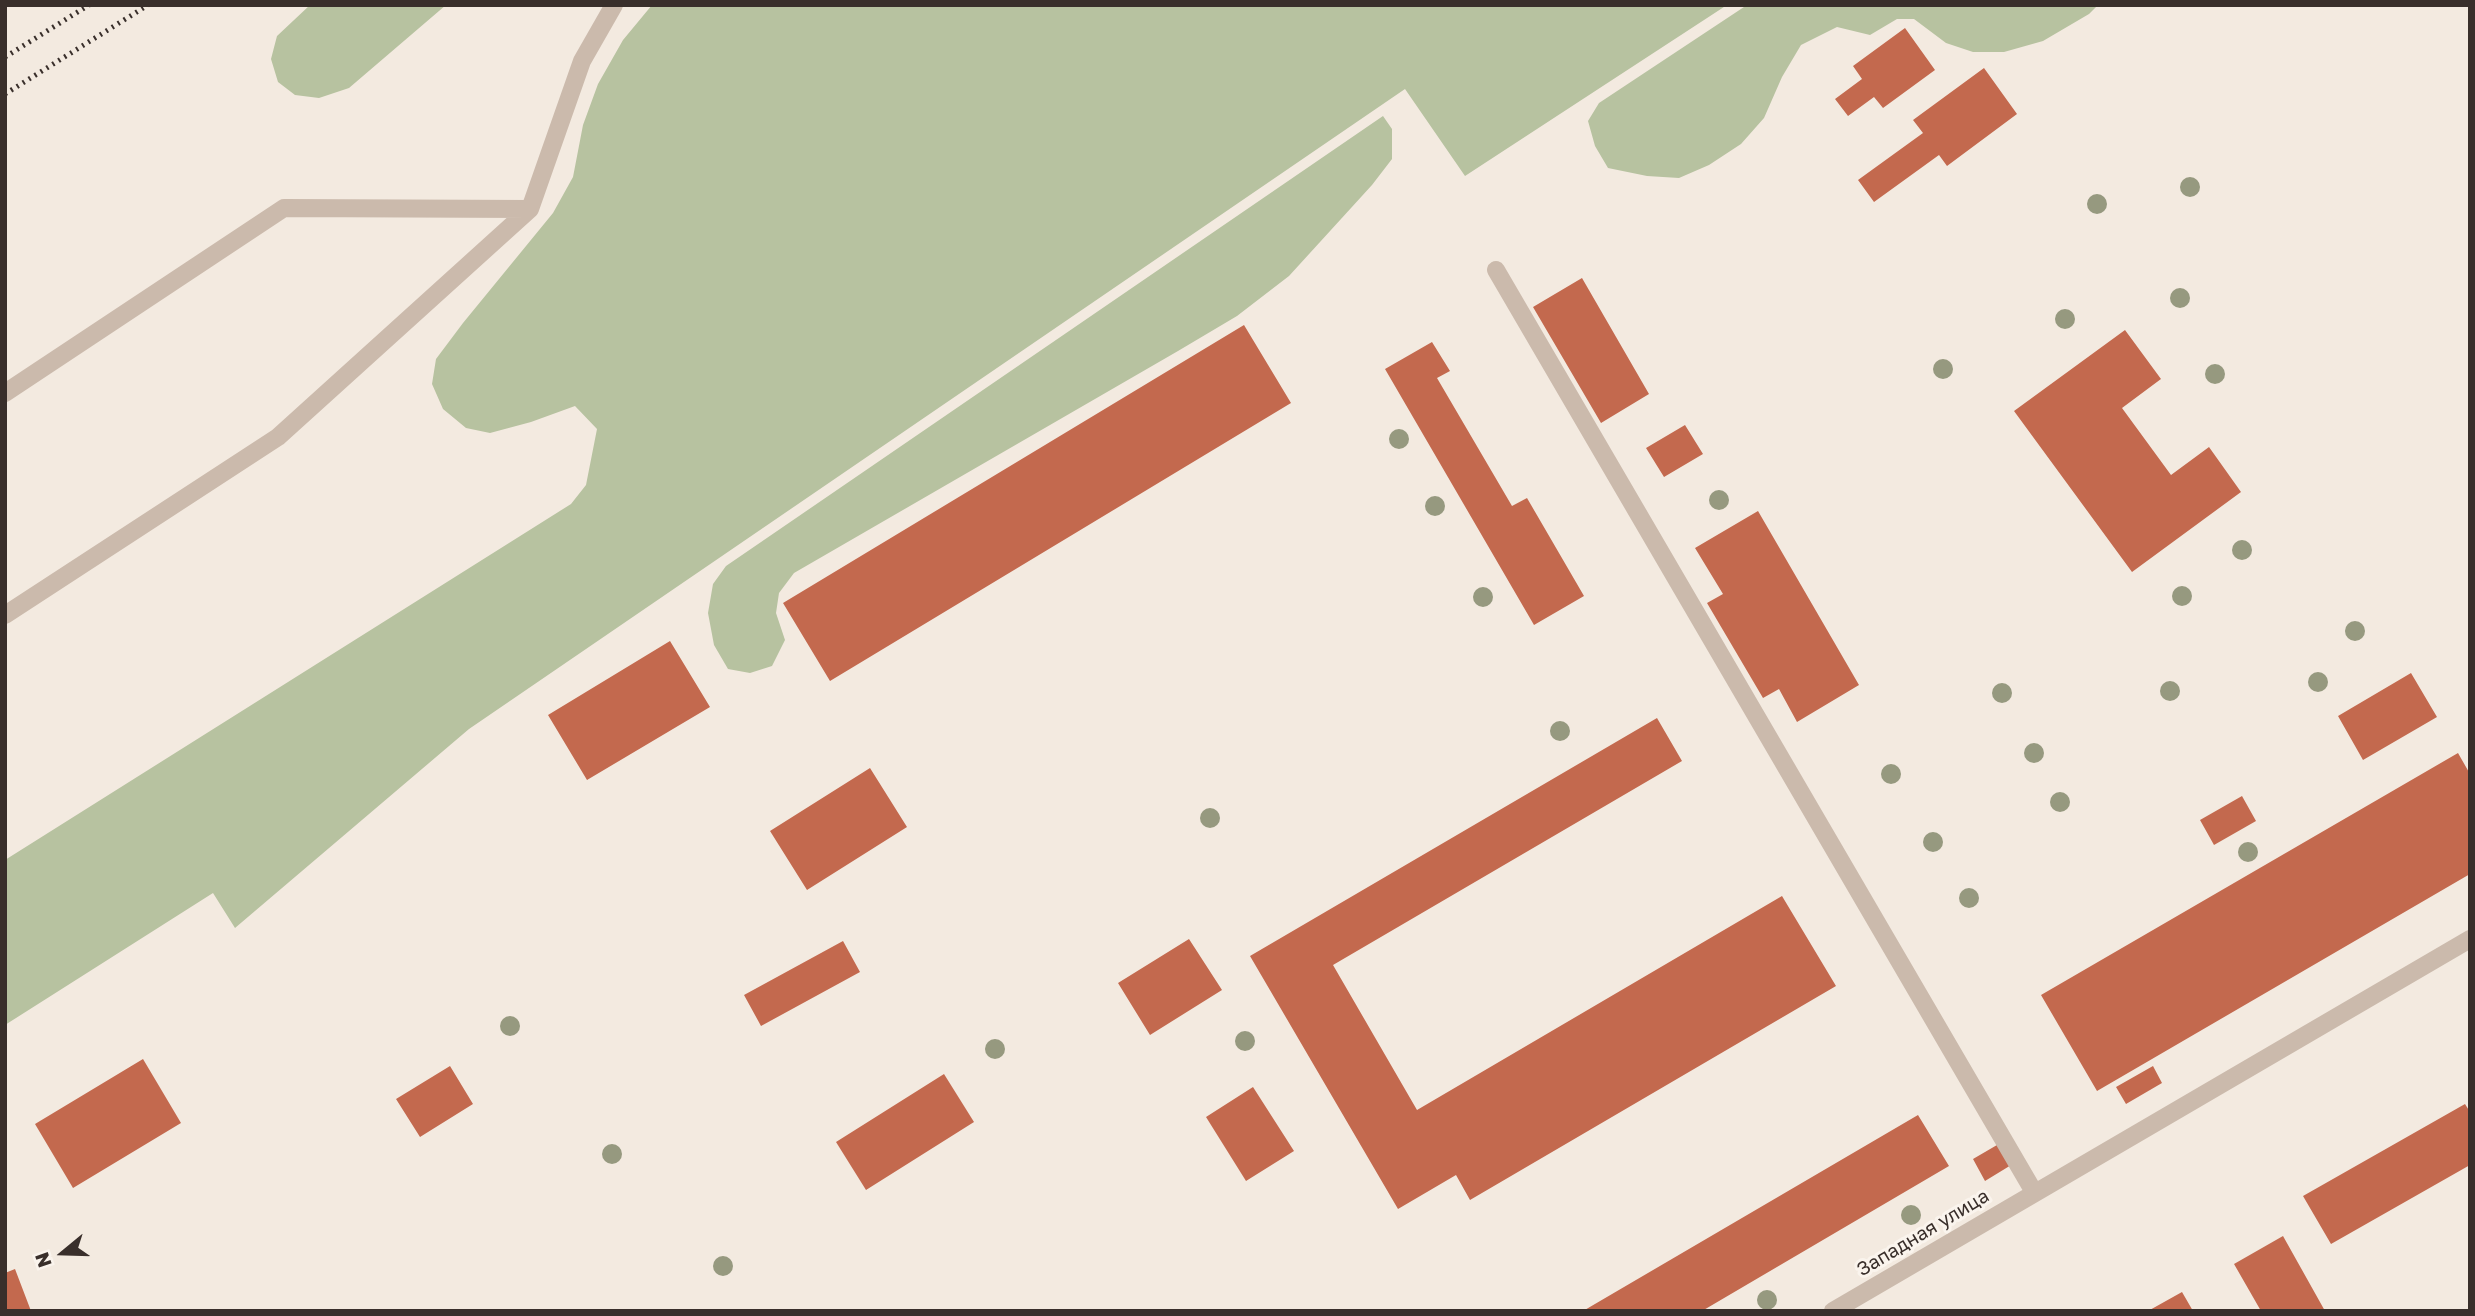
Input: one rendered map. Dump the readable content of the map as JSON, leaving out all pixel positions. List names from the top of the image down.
{
  "streets": {
    "street": ["Западная улица"]
  },
  "north": "left"
}
